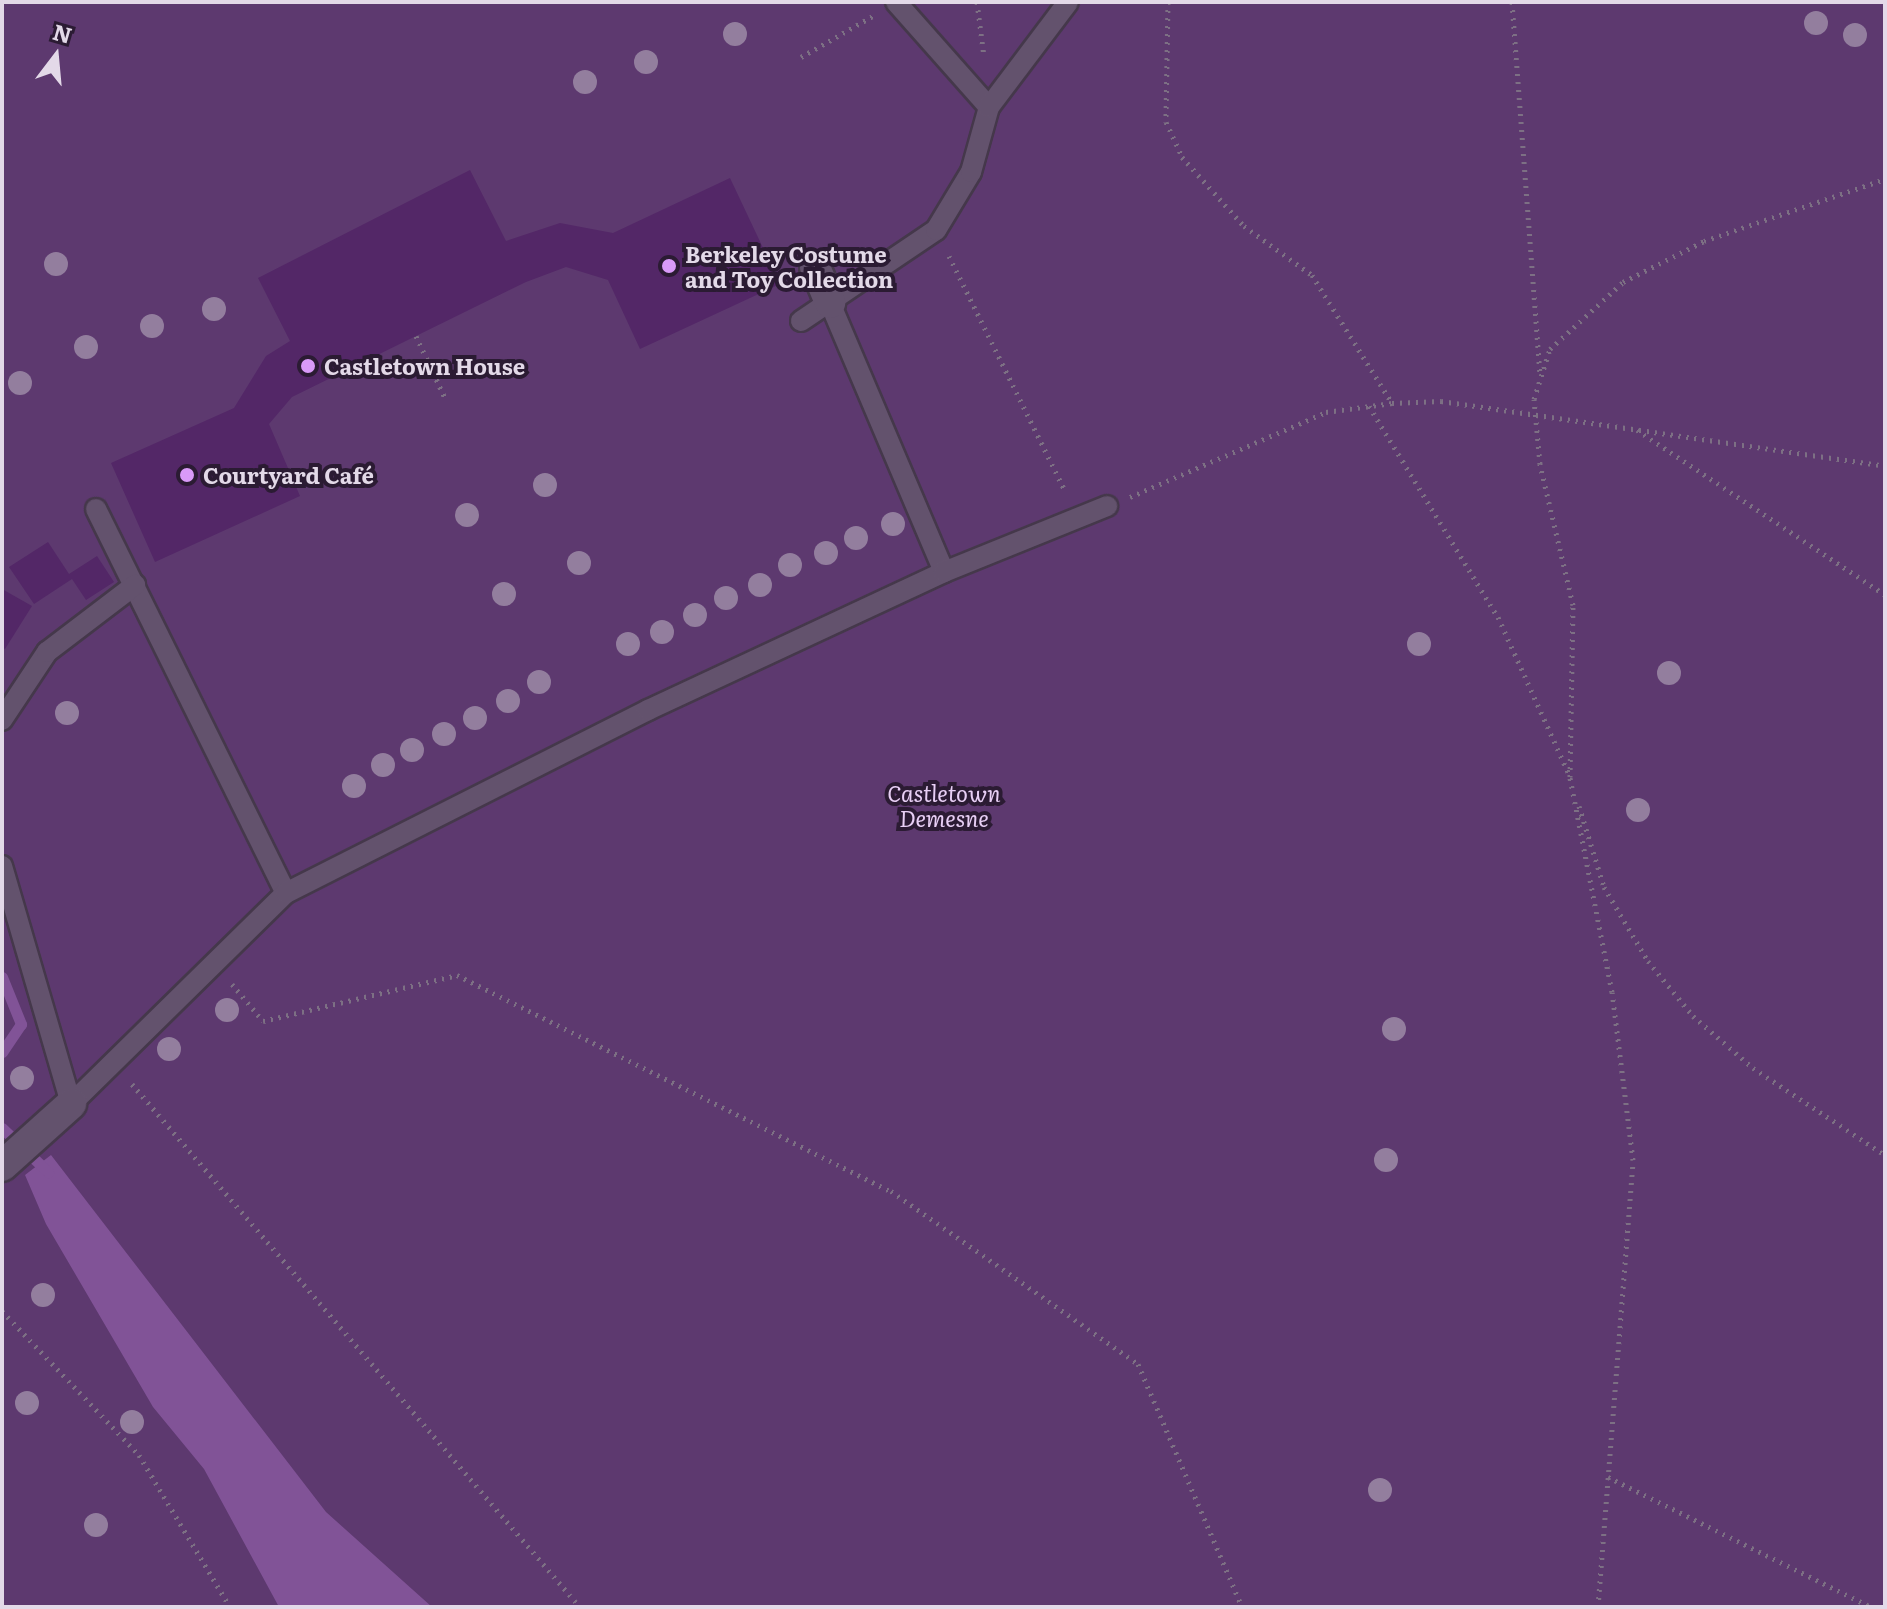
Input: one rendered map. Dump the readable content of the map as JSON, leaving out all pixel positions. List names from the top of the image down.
{
  "parks": ["Castletown Demesne"],
  "places": ["Berkeley Costume and Toy Collection", "Castletown House", "Courtyard Café"],
  "north": "top"
}
